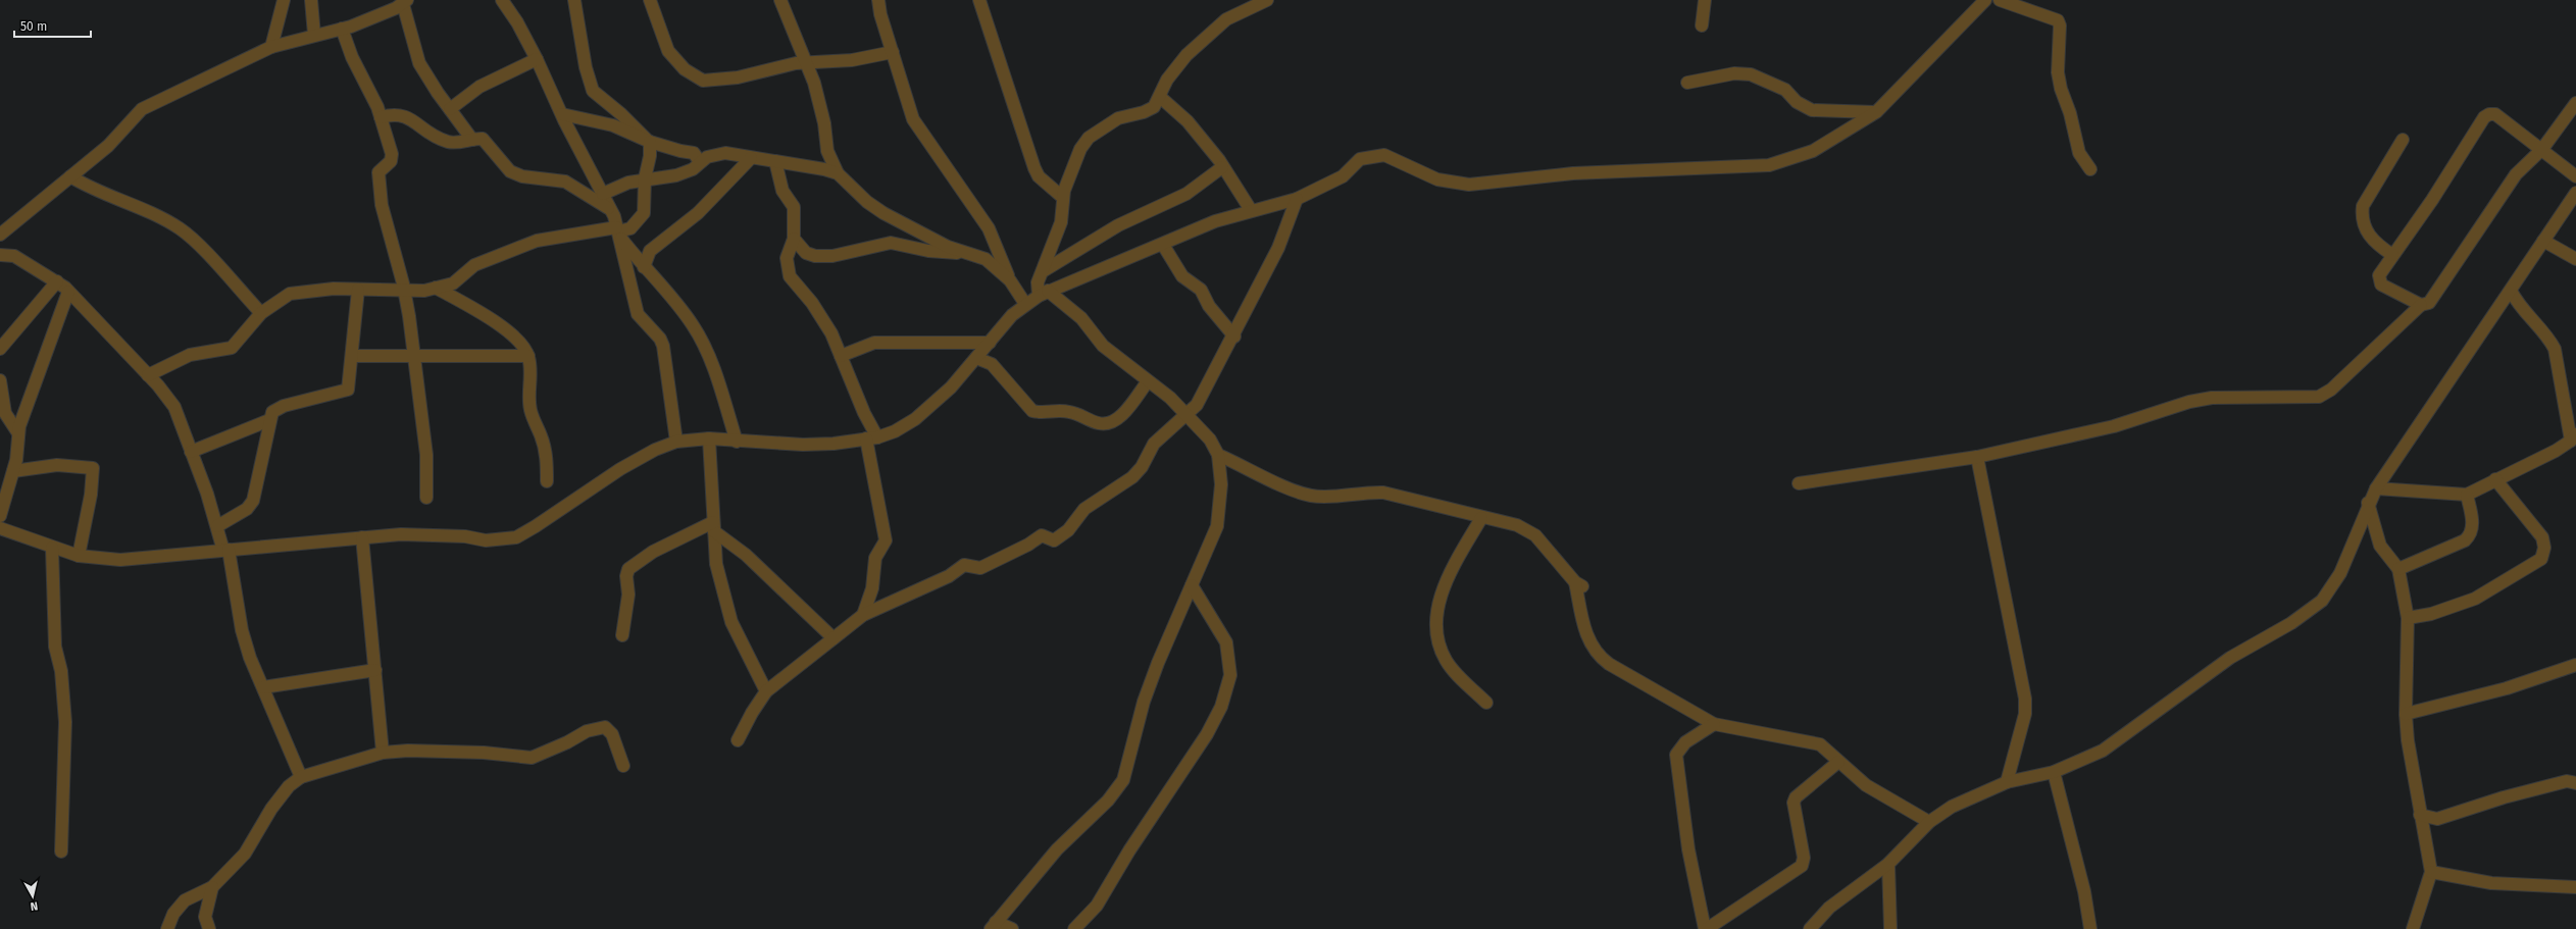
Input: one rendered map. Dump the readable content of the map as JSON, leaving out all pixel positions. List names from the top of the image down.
{
  "scale_bar": "50 m",
  "north": "bottom"
}
